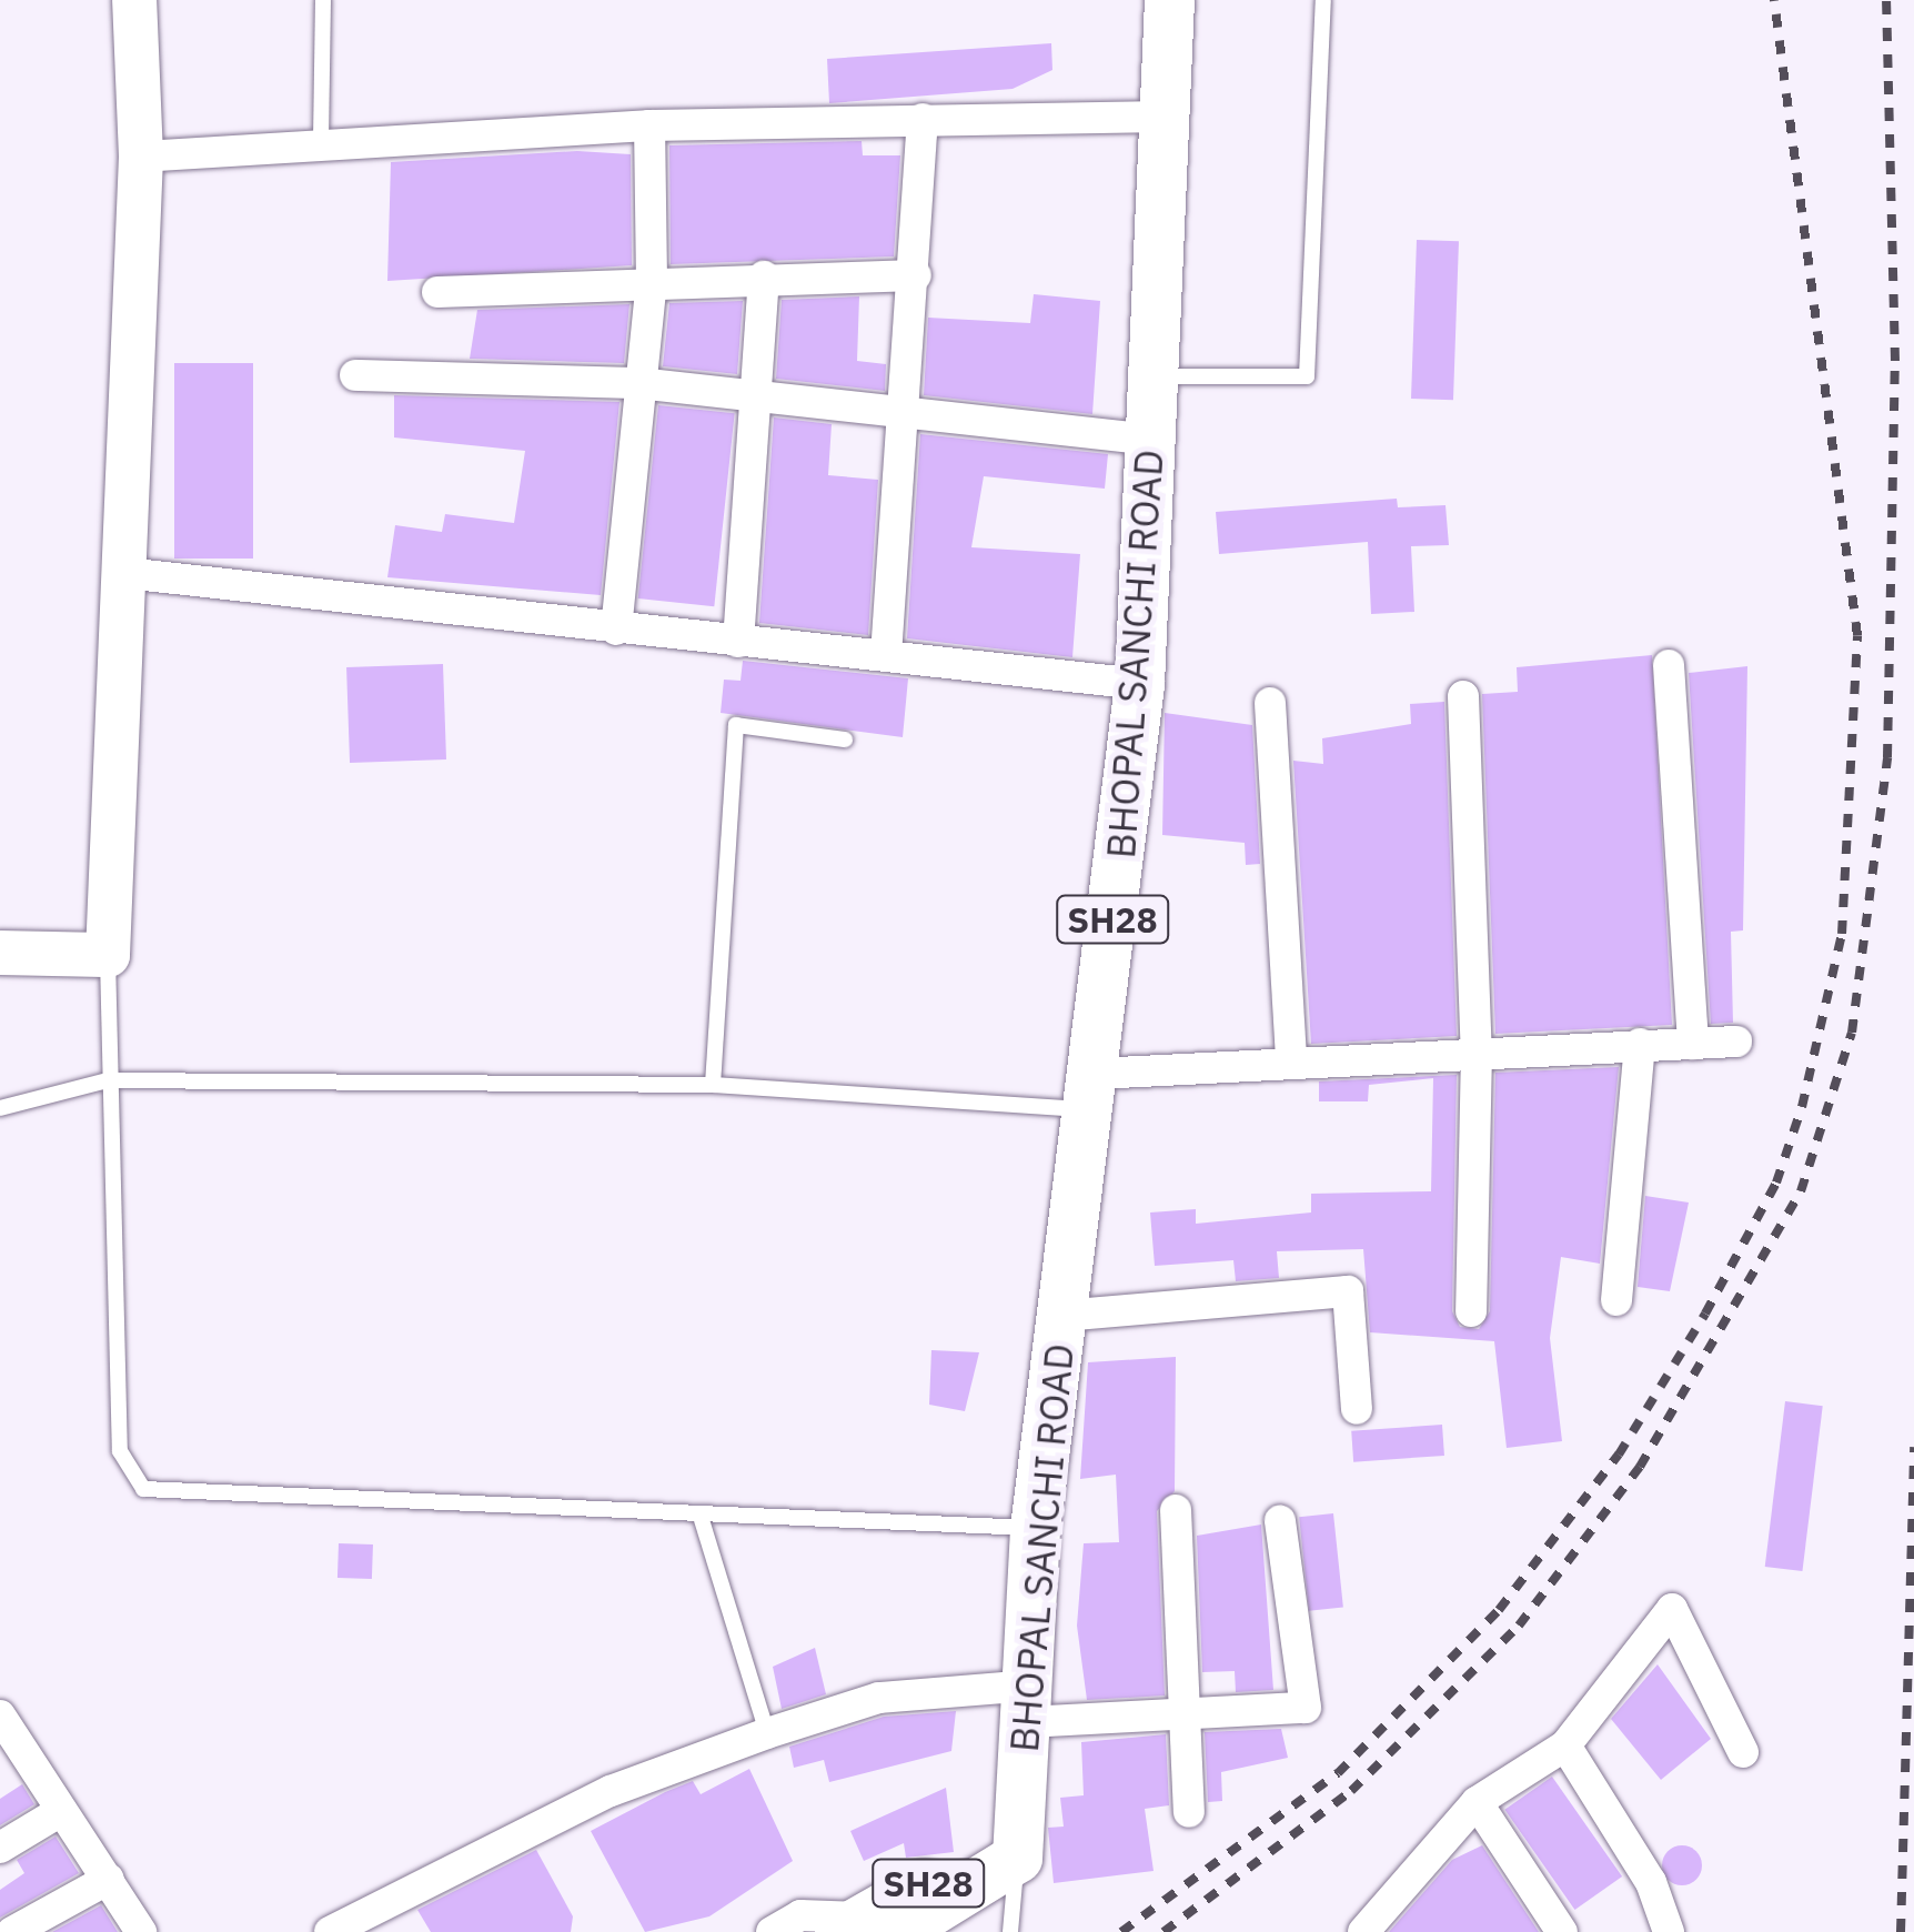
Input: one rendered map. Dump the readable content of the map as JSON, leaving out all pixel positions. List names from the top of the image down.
{
  "streets": {
    "main road": ["BHOPAL SANCHI ROAD", "SH28"]
  },
  "crossings": [
    ["BHOPAL SANCHI ROAD", "SH28"]
  ]
}
